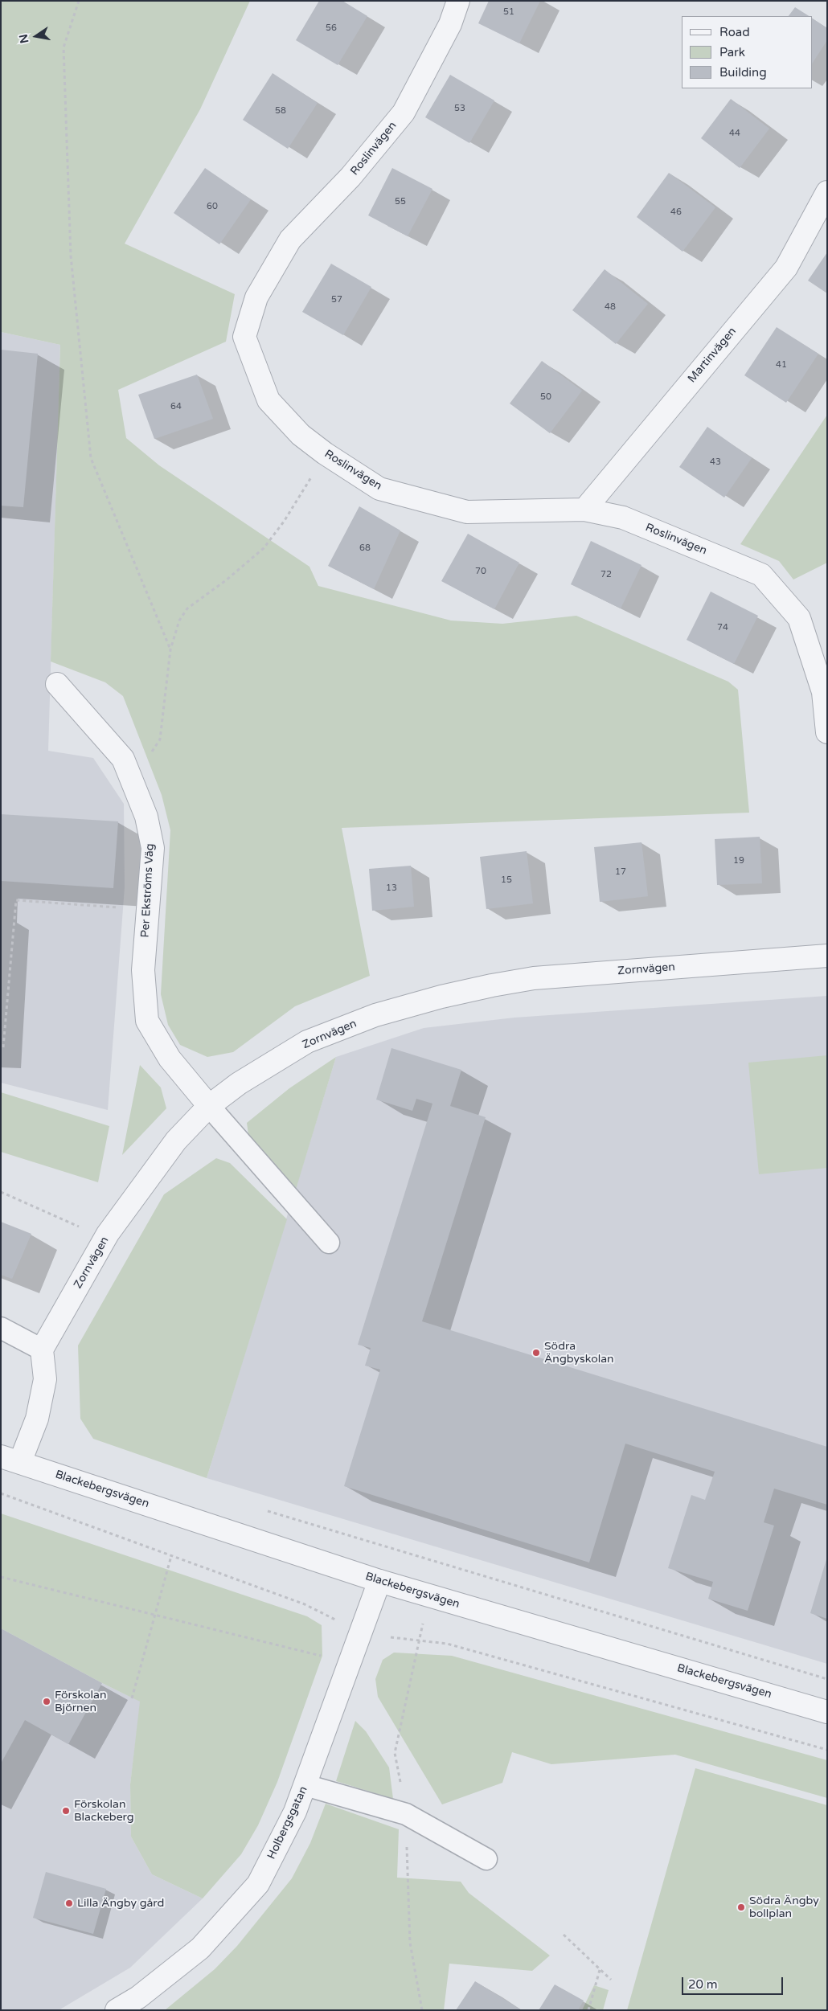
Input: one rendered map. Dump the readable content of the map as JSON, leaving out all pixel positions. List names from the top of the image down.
{
  "streets": {
    "street": [
      "Roslinvägen",
      "Martinvägen",
      "Per Ekströms Väg",
      "Zornvägen",
      "Blackebergsvägen",
      "Holbergsgatan"
    ]
  },
  "crossings": [
    ["Roslinvägen", "Martinvägen"],
    ["Per Ekströms Väg", "Zornvägen"],
    ["Blackebergsvägen", "Holbergsgatan"]
  ],
  "places": [
    "Södra Ängbyskolan",
    "Förskolan Björnen",
    "Förskolan Blackeberg",
    "Lilla Ängby gård",
    "Södra Ängby bollplan"
  ],
  "house_numbers": [
    "51",
    "56",
    "53",
    "58",
    "44",
    "55",
    "60",
    "46",
    "57",
    "48",
    "41",
    "50",
    "64",
    "43",
    "68",
    "70",
    "72",
    "74",
    "19",
    "17",
    "15",
    "13"
  ],
  "legend": ["Road", "Park", "Building"],
  "scale_bar": "20 m",
  "north": "left"
}
